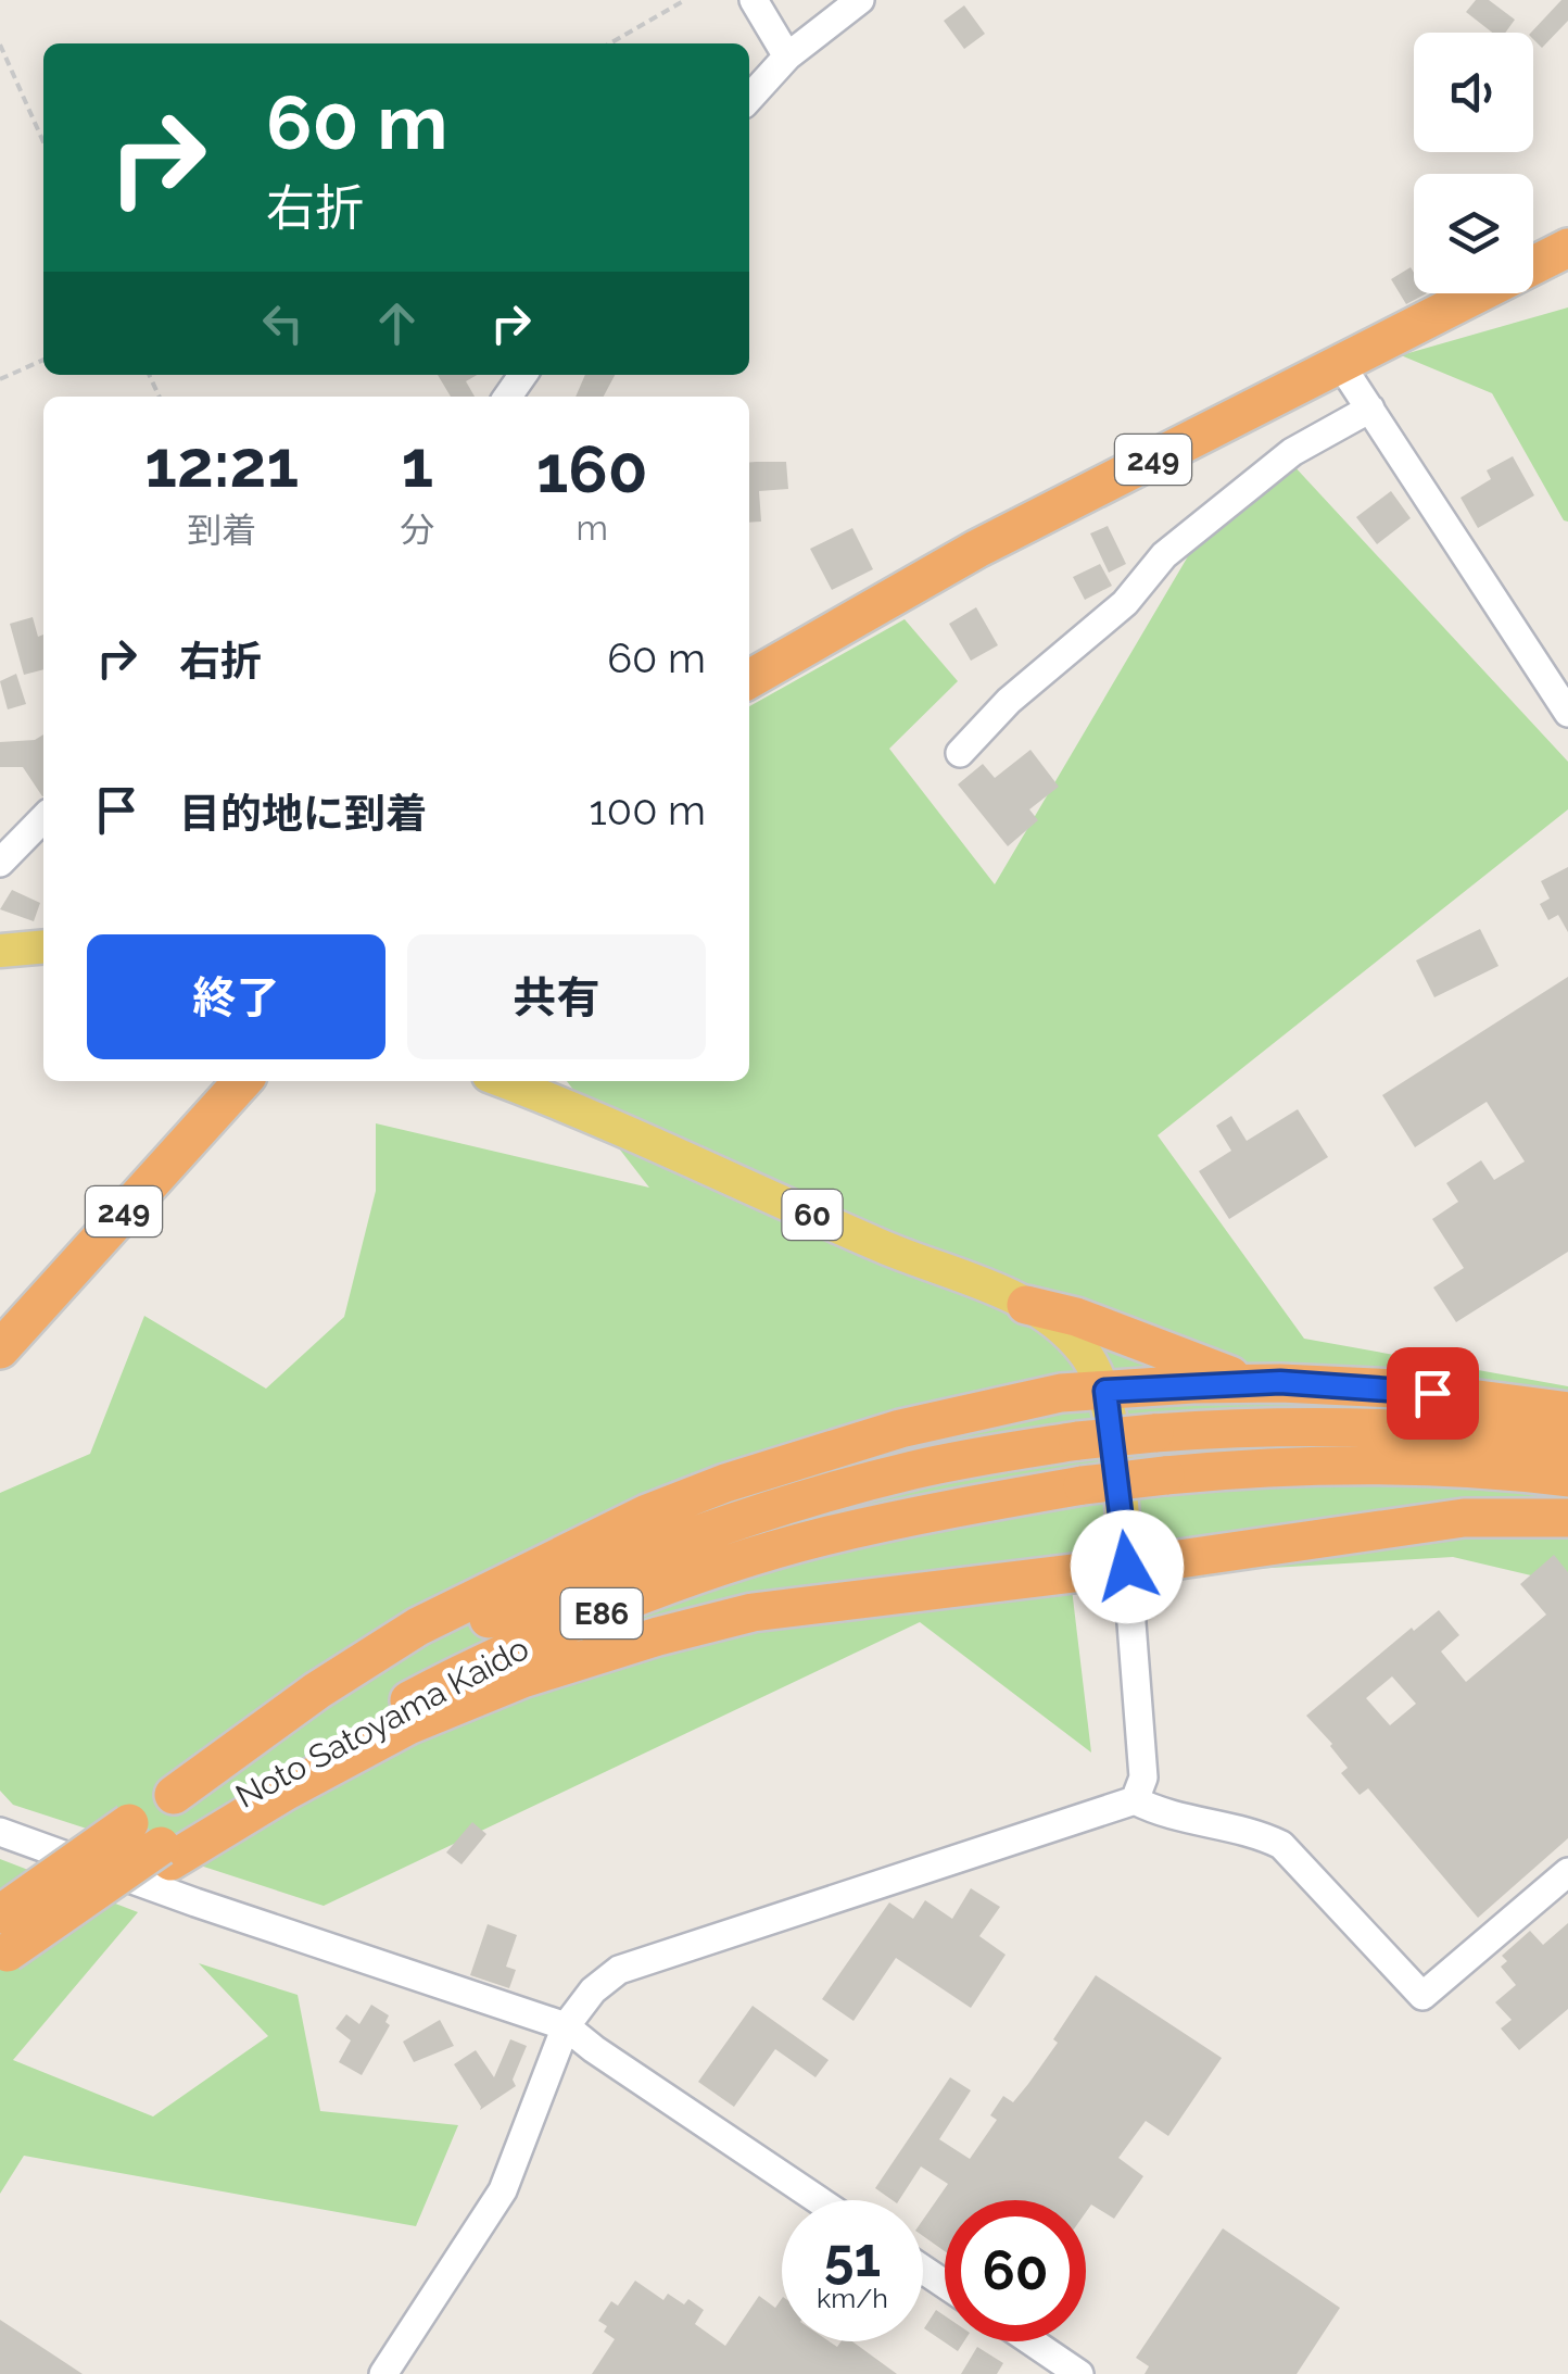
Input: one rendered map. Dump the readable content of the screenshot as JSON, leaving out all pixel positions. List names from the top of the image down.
{
  "streets": {
    "highway": ["249", "E86", "Noto Satoyama Kaido"],
    "main road": ["60"]
  },
  "page": {
    "turn": ["60 m", "右折"],
    "eta": [
      "12:21",
      "到着",
      "1",
      "分",
      "160",
      "m"
    ],
    "list": [
      {
        "name": "右折",
        "value": "60 m"
      },
      {
        "name": "目的地に到着",
        "value": "100 m"
      }
    ],
    "buttons": ["終了", "共有"],
    "speed": "51 km/h",
    "limit": "60"
  }
}
